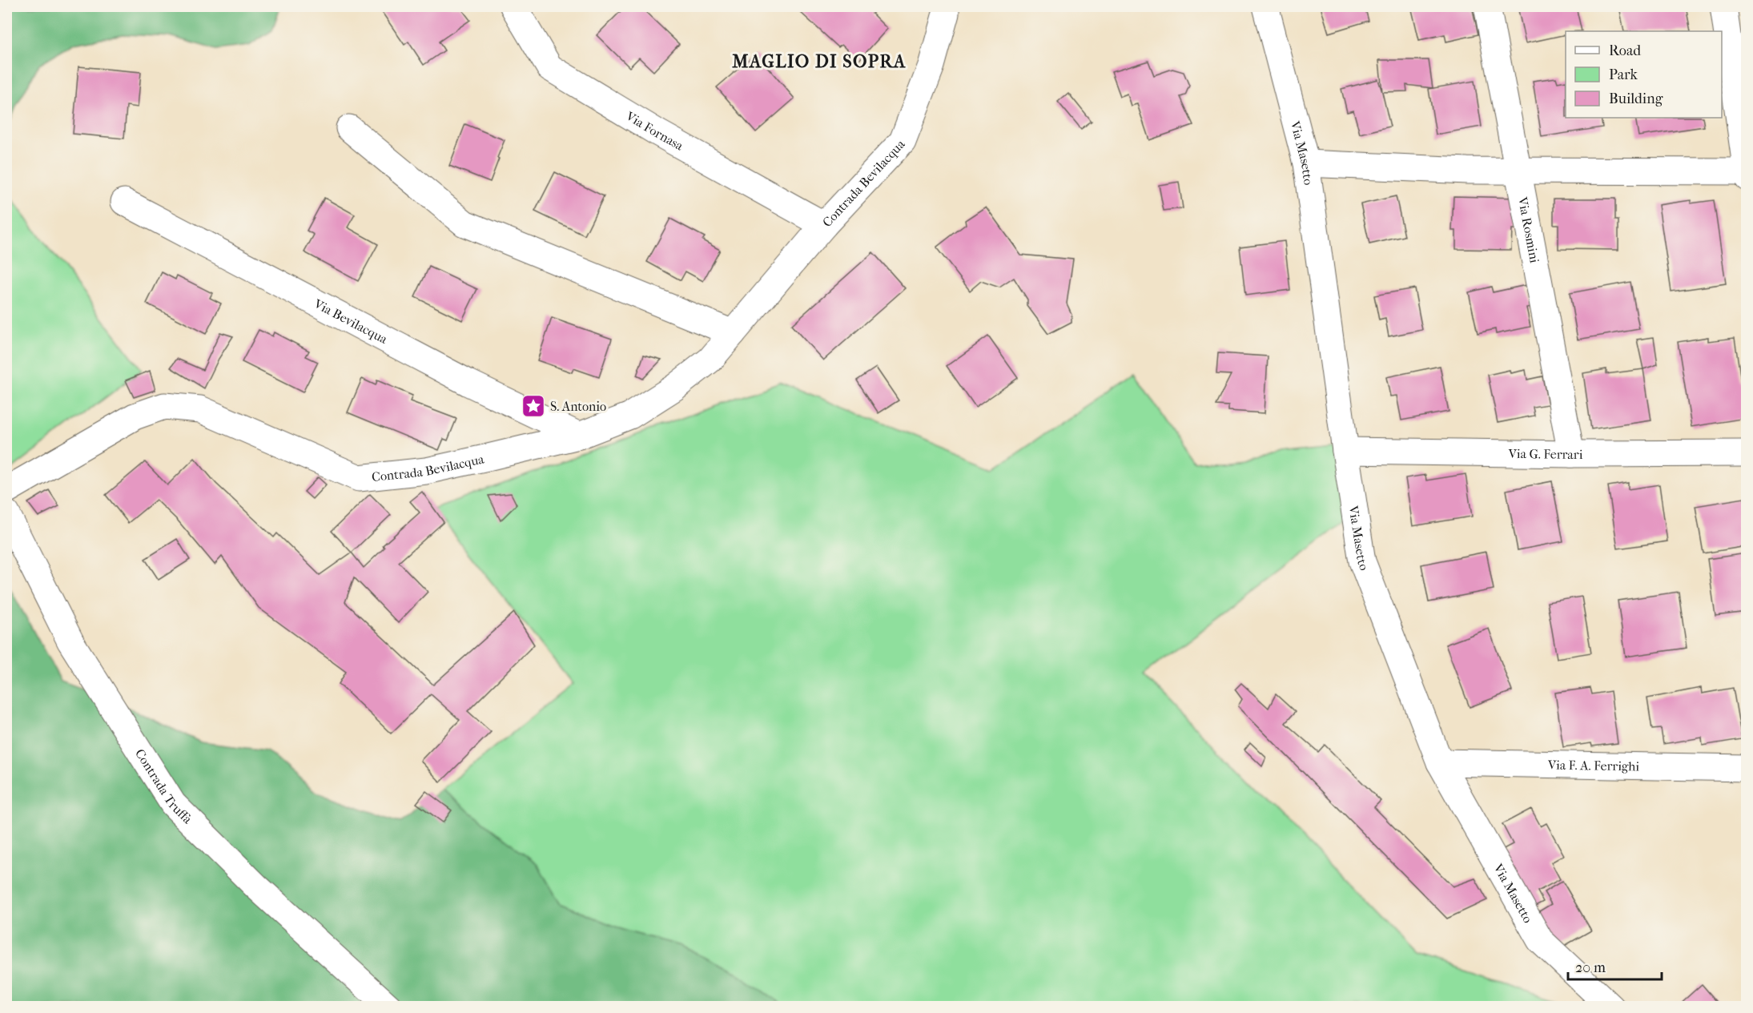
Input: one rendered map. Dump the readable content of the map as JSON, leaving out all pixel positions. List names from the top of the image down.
{
  "streets": {
    "street": [
      "Via Fornasa",
      "Via Masetto",
      "Contrada Bevilacqua",
      "Via Rosmini",
      "Via Bevilacqua",
      "Via G. Ferrari",
      "Via F. A. Ferrighi",
      "Contrada Truffa"
    ]
  },
  "crossings": [
    ["Via Fornasa", "Contrada Bevilacqua"],
    ["Via Masetto", "Via G. Ferrari"],
    ["Via Masetto", "Via F. A. Ferrighi"],
    ["Contrada Bevilacqua", "Via Bevilacqua"],
    ["Via Rosmini", "Via G. Ferrari"]
  ],
  "districts": ["MAGLIO DI SOPRA"],
  "places": {
    "place": ["S. Antonio"]
  },
  "legend": ["Road", "Park", "Building"],
  "scale_bar": "20 m"
}
